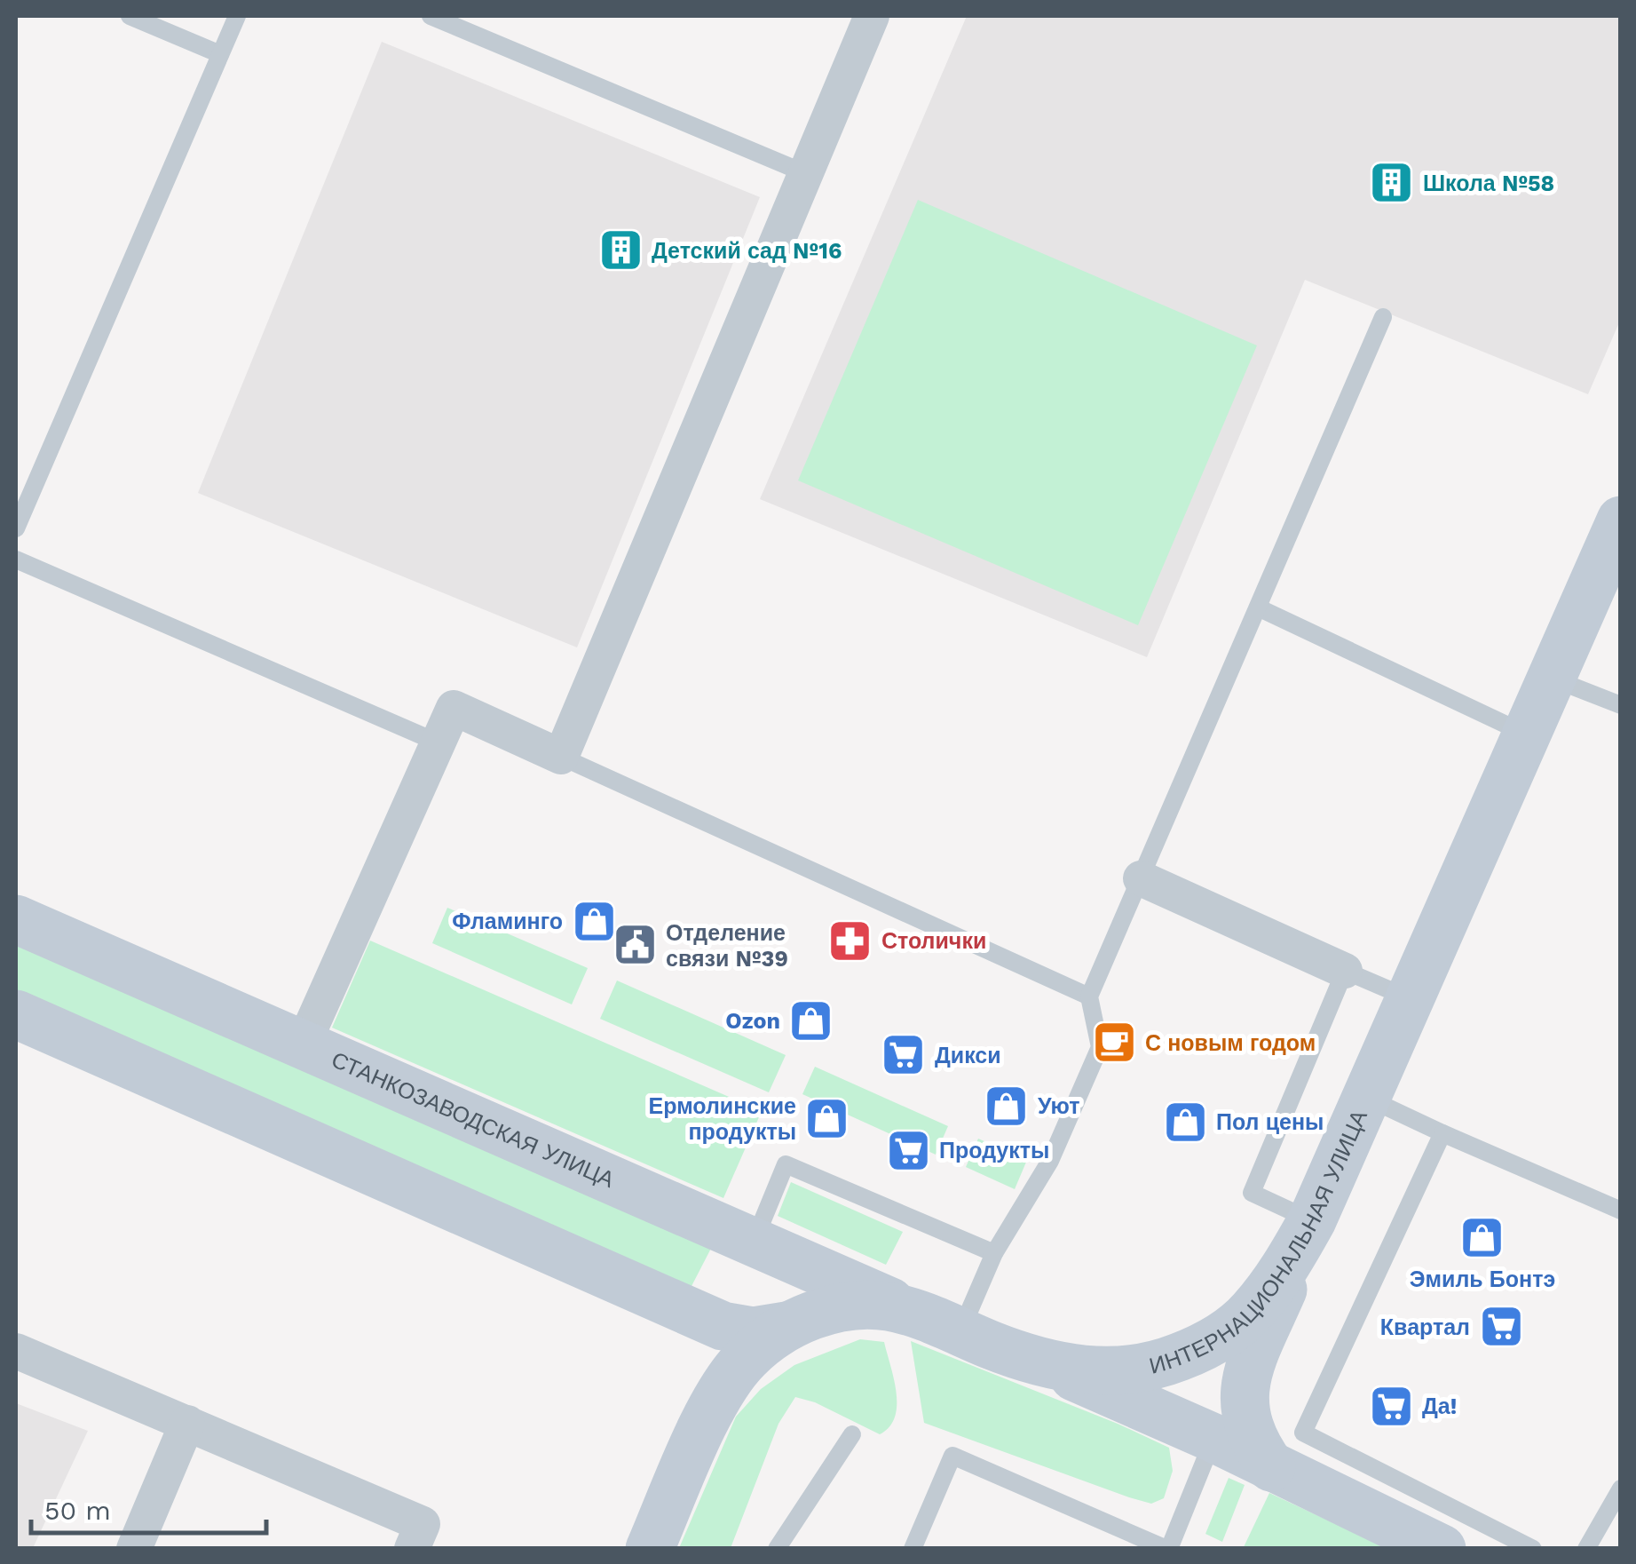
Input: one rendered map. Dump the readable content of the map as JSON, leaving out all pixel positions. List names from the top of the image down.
{
  "streets": {
    "street": ["СТАНКОЗАВОДСКАЯ УЛИЦА", "ИНТЕРНАЦИОНАЛЬНАЯ УЛИЦА"]
  },
  "crossings": [
    ["СТАНКОЗАВОДСКАЯ УЛИЦА", "ИНТЕРНАЦИОНАЛЬНАЯ УЛИЦА"]
  ],
  "places": {
    "building": ["Школа №58", "Детский сад №16"],
    "shop": [
      "Фламинго",
      "Ozon",
      "Уют",
      "Ермолинские продукты",
      "Пол цены",
      "Эмиль Бонтэ"
    ],
    "pharmacy": ["Столички"],
    "public building": ["Отделение связи №39"],
    "cafe": ["С новым годом"],
    "supermarket": [
      "Дикси",
      "Продукты",
      "Квартал",
      "Да!"
    ]
  },
  "scale_bar": "50 m"
}
